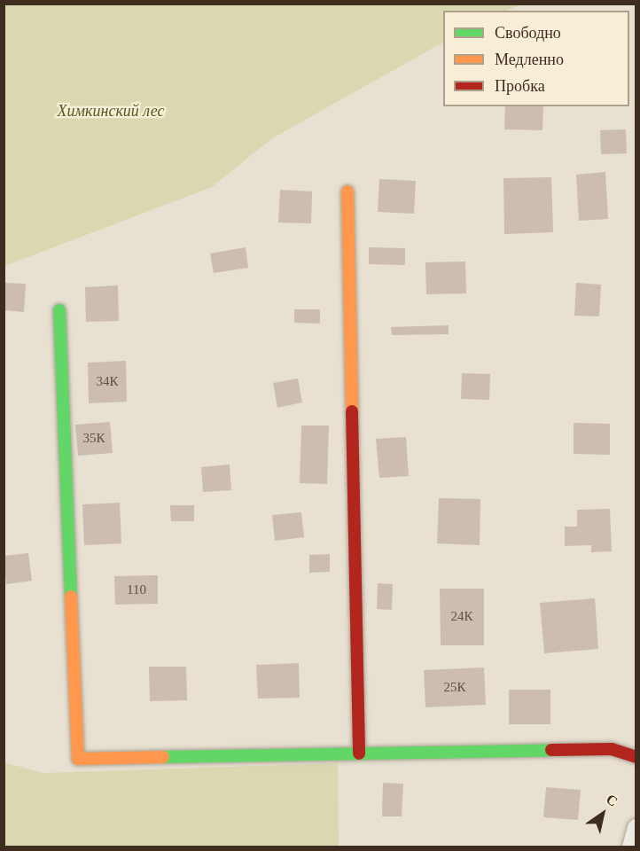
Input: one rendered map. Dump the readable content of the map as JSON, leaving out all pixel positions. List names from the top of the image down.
{
  "parks": ["Химкинский лес"],
  "house_numbers": [
    "34К",
    "35К",
    "110",
    "24К",
    "25К"
  ],
  "legend": ["Свободно", "Медленно", "Пробка"],
  "north": "top right"
}
